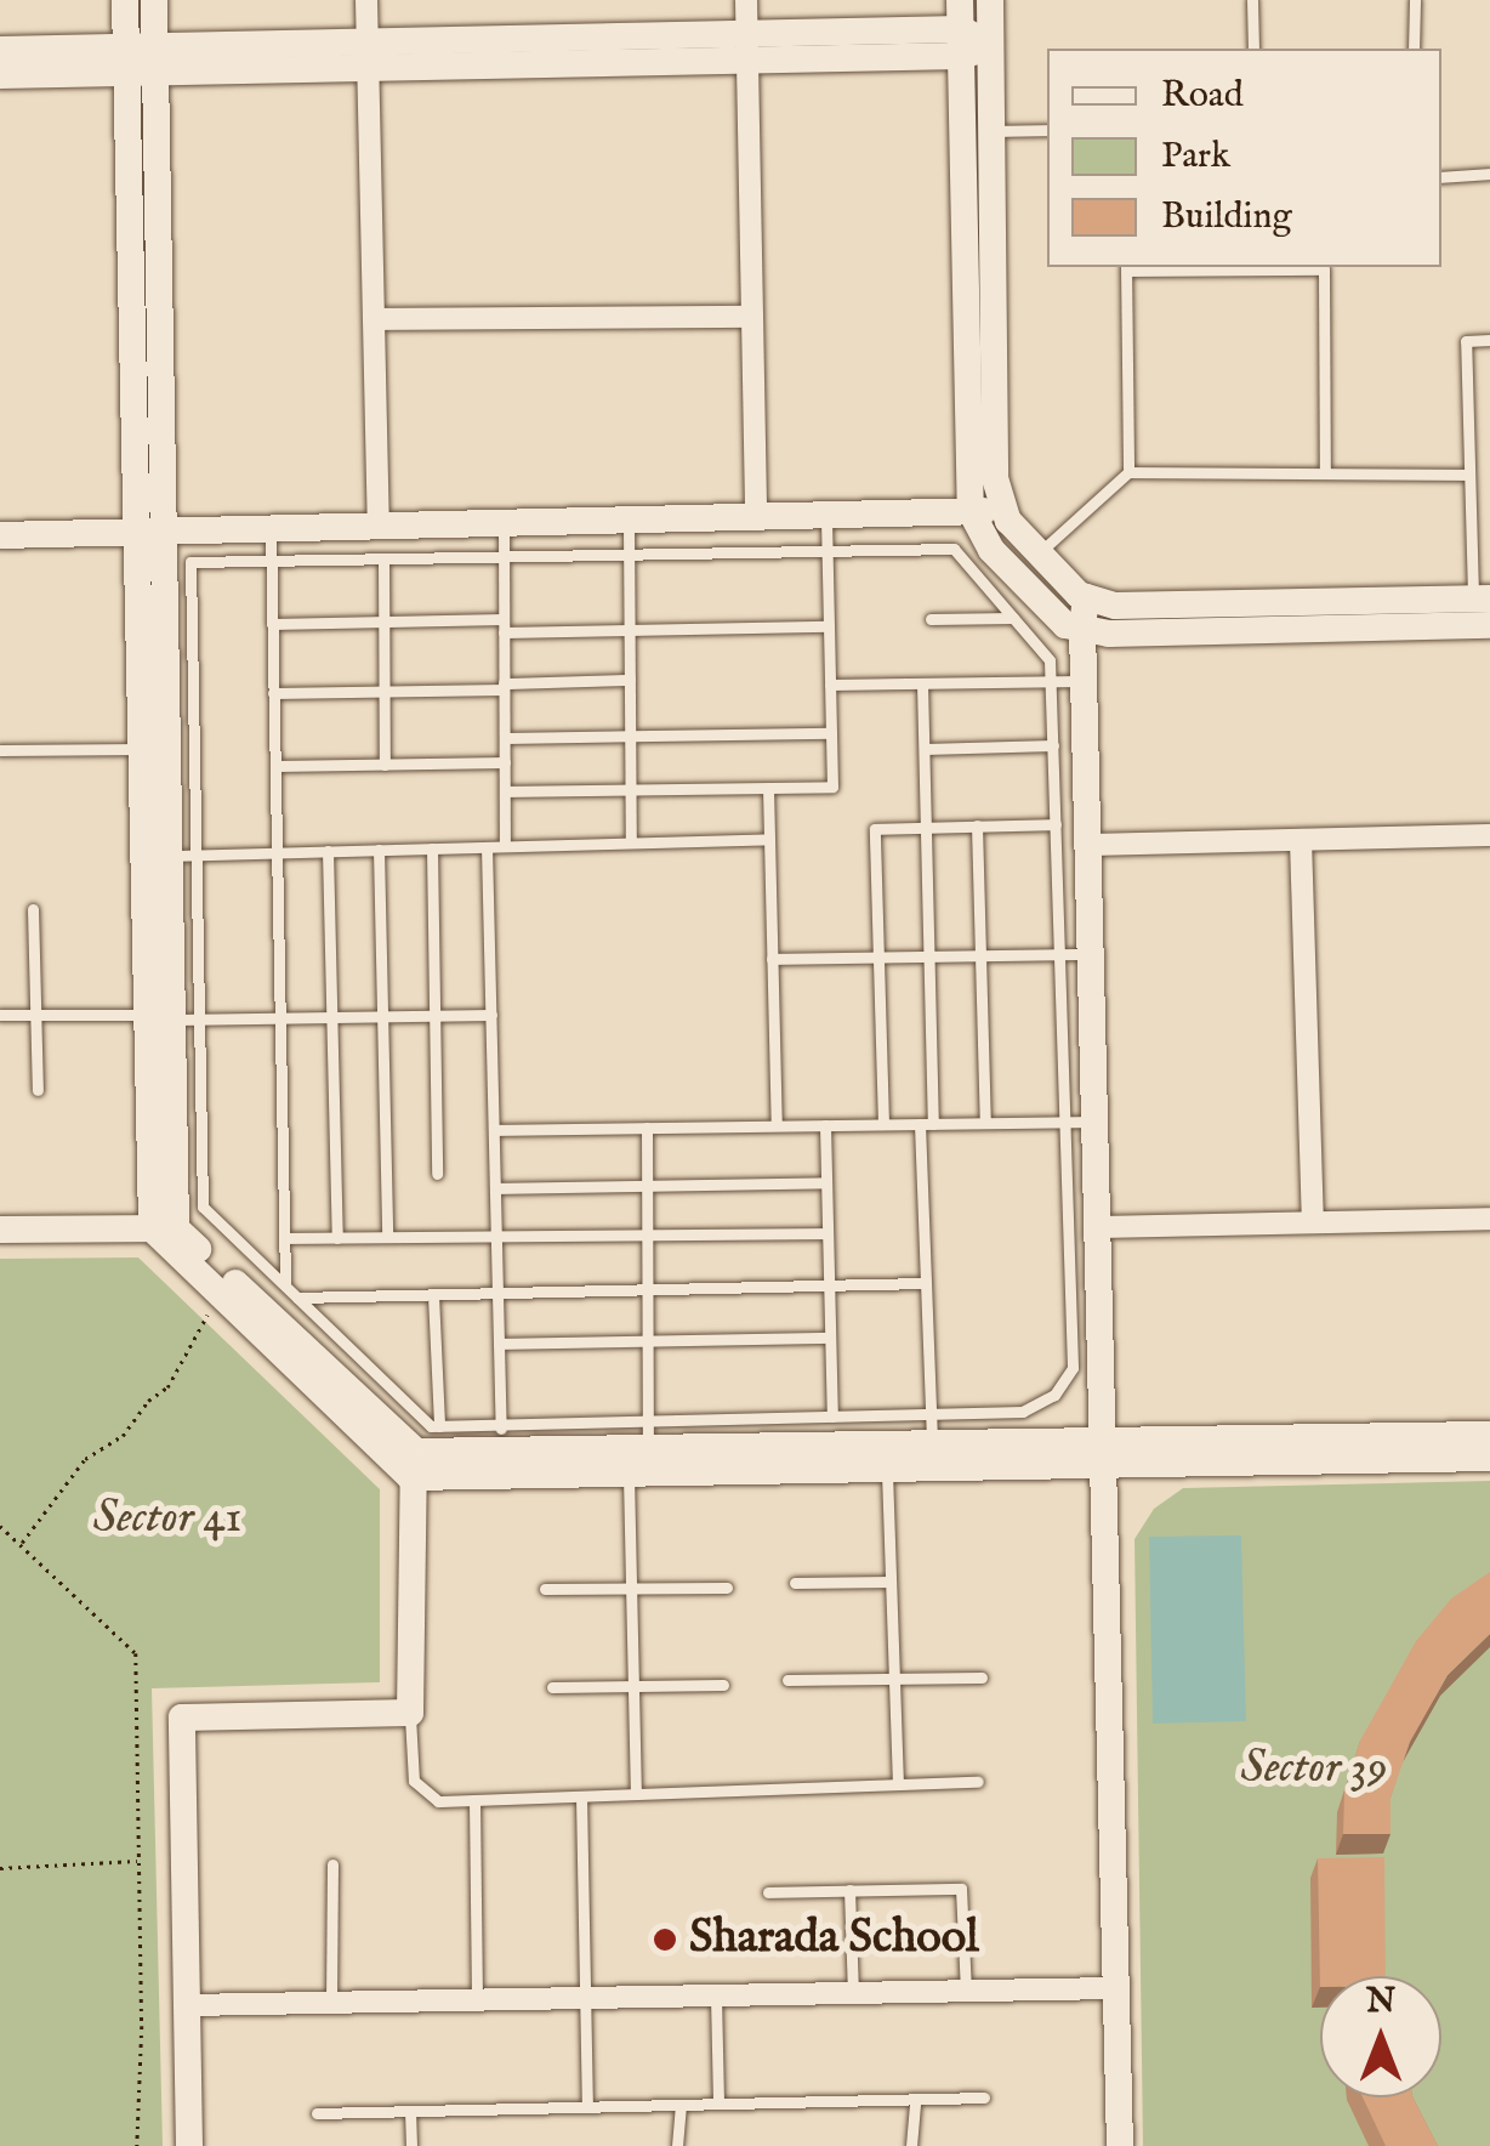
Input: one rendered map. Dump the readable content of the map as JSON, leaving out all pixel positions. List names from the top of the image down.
{
  "parks": ["Sector 41", "Sector 39"],
  "places": ["Sharada School"],
  "legend": ["Road", "Park", "Building"],
  "north": "top"
}
